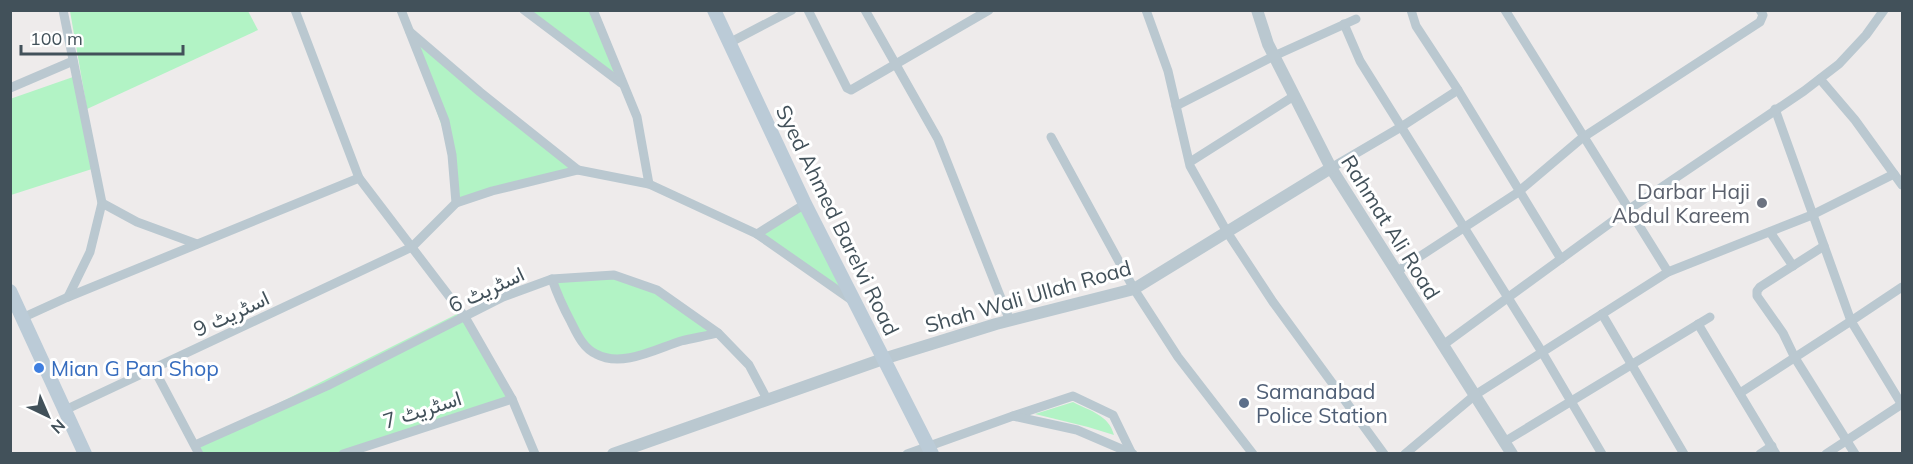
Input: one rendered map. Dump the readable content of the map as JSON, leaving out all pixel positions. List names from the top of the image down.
{
  "streets": {
    "main road": ["Syed Ahmed Barelvi Road"],
    "street": [
      "Rahmat Ali Road",
      "اسٹریٹ 6",
      "Shah Wali Ullah Road",
      "اسٹریٹ 9",
      "اسٹریٹ 7"
    ]
  },
  "crossings": [
    ["Syed Ahmed Barelvi Road", "Shah Wali Ullah Road"],
    ["Rahmat Ali Road", "Shah Wali Ullah Road"],
    ["اسٹریٹ 6", "Shah Wali Ullah Road"]
  ],
  "places": ["Darbar Haji Abdul Kareem", "Mian G Pan Shop", "Samanabad Police Station"],
  "scale_bar": "100 m",
  "north": "bottom right"
}
